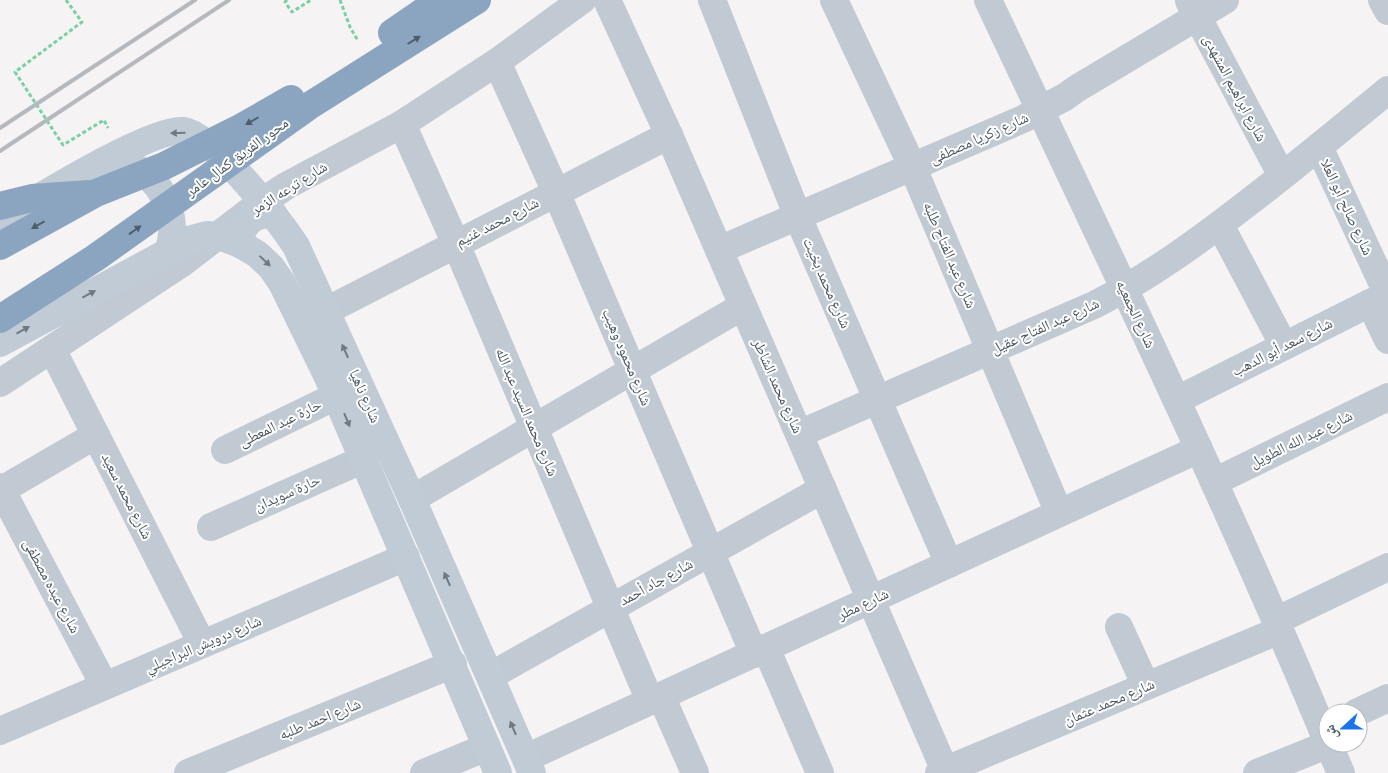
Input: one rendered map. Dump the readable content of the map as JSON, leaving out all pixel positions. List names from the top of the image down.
{
  "streets": {
    "highway": ["محور الفريق كمال عامر"],
    "main road": ["شارع ناهيا"],
    "street": [
      "شارع ابراهيم المشهدى",
      "شارع زكريا مصطفى",
      "شارع ترعه الزمر",
      "شارع صالح أبو العلا",
      "شارع محمد غنيم",
      "شارع عبد الفتاح طلبه",
      "شارع محمد بخيت",
      "شارع الجمعيه",
      "شارع عبد الفتاح عقيل",
      "شارع سعد أبو الدهب",
      "شارع محمود وهيب",
      "شارع محمد الشاطر",
      "شارع محمد السيد عبد الله",
      "حارة عبد المعطى",
      "شارع عبد الله الطويل",
      "حارة سويدان",
      "شارع محمد سعيد",
      "شارع جاد أحمد",
      "شارع عبده مصطفى",
      "شارع مطر",
      "شارع درويش البراجيلي",
      "شارع محمد عثمان",
      "شارع احمد طلبه"
    ]
  },
  "crossings": [
    ["شارع ابراهيم المشهدى", "شارع زكريا مصطفى"],
    ["شارع ابراهيم المشهدى", "شارع عبد الفتاح عقيل"],
    ["شارع زكريا مصطفى", "شارع عبد الفتاح طلبه"],
    ["شارع زكريا مصطفى", "شارع محمد بخيت"],
    ["شارع زكريا مصطفى", "شارع الجمعيه"],
    ["شارع زكريا مصطفى", "شارع محمد الشاطر"],
    ["شارع ترعه الزمر", "شارع محمود وهيب"],
    ["شارع ترعه الزمر", "شارع ناهيا"],
    ["شارع ترعه الزمر", "شارع محمد السيد عبد الله"],
    ["شارع صالح أبو العلا", "شارع عبد الفتاح عقيل"],
    ["شارع صالح أبو العلا", "شارع سعد أبو الدهب"],
    ["شارع محمد غنيم", "شارع محمود وهيب"],
    ["شارع محمد غنيم", "شارع محمد الشاطر"],
    ["شارع محمد غنيم", "شارع ناهيا"],
    ["شارع محمد غنيم", "شارع محمد السيد عبد الله"],
    ["شارع عبد الفتاح طلبه", "شارع عبد الفتاح عقيل"],
    ["شارع عبد الفتاح طلبه", "شارع مطر"],
    ["شارع محمد بخيت", "شارع عبد الفتاح عقيل"],
    ["شارع محمد بخيت", "شارع مطر"],
    ["شارع الجمعيه", "شارع عبد الفتاح عقيل"],
    ["شارع الجمعيه", "شارع سعد أبو الدهب"],
    ["شارع الجمعيه", "شارع عبد الله الطويل"],
    ["شارع الجمعيه", "شارع مطر"],
    ["شارع الجمعيه", "شارع محمد عثمان"],
    ["شارع عبد الفتاح عقيل", "شارع محمد الشاطر"],
    ["شارع محمود وهيب", "شارع جاد أحمد"],
    ["شارع محمود وهيب", "شارع مطر"],
    ["شارع محمد الشاطر", "شارع جاد أحمد"],
    ["شارع محمد الشاطر", "شارع مطر"],
    ["شارع محمد الشاطر", "شارع محمد عثمان"],
    ["شارع ناهيا", "حارة عبد المعطى"],
    ["شارع ناهيا", "حارة سويدان"],
    ["شارع ناهيا", "شارع جاد أحمد"],
    ["شارع ناهيا", "شارع مطر"],
    ["شارع ناهيا", "شارع درويش البراجيلي"],
    ["شارع ناهيا", "شارع احمد طلبه"],
    ["شارع محمد السيد عبد الله", "شارع جاد أحمد"],
    ["شارع محمد السيد عبد الله", "شارع مطر"],
    ["شارع محمد سعيد", "شارع درويش البراجيلي"],
    ["شارع عبده مصطفى", "شارع درويش البراجيلي"]
  ],
  "north": "left"
}
